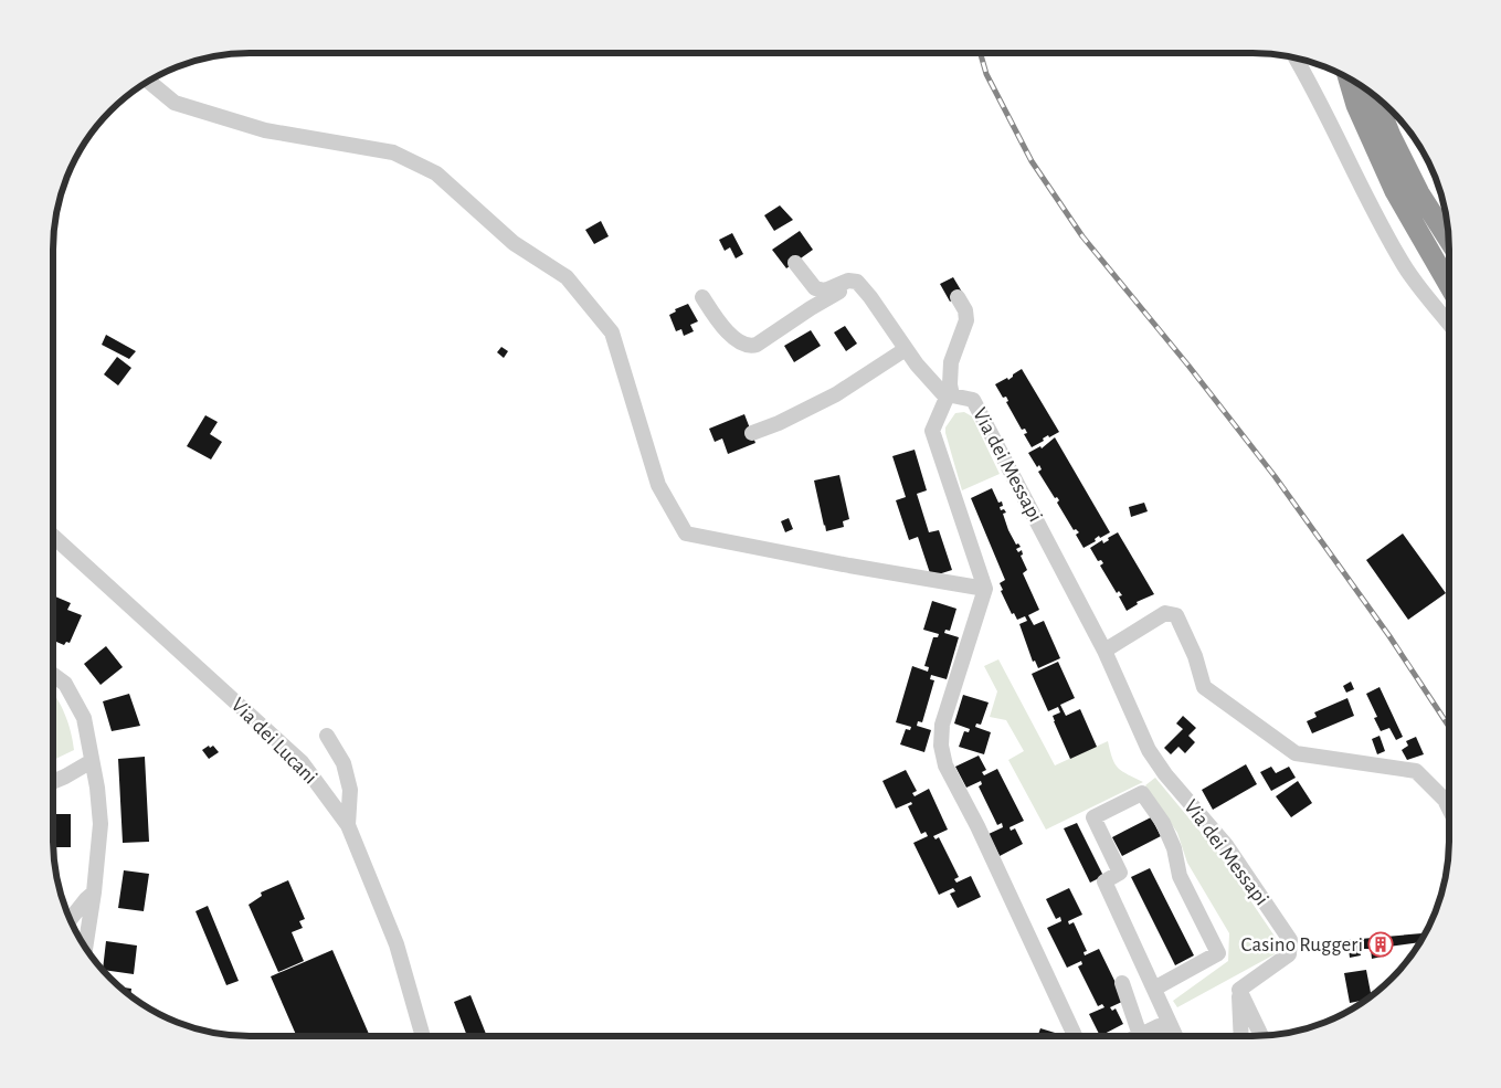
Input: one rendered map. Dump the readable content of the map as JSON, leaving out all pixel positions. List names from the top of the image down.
{
  "streets": {
    "street": ["Via dei Messapi", "Via dei Lucani"]
  },
  "places": {
    "building": ["Casino Ruggeri"]
  }
}
